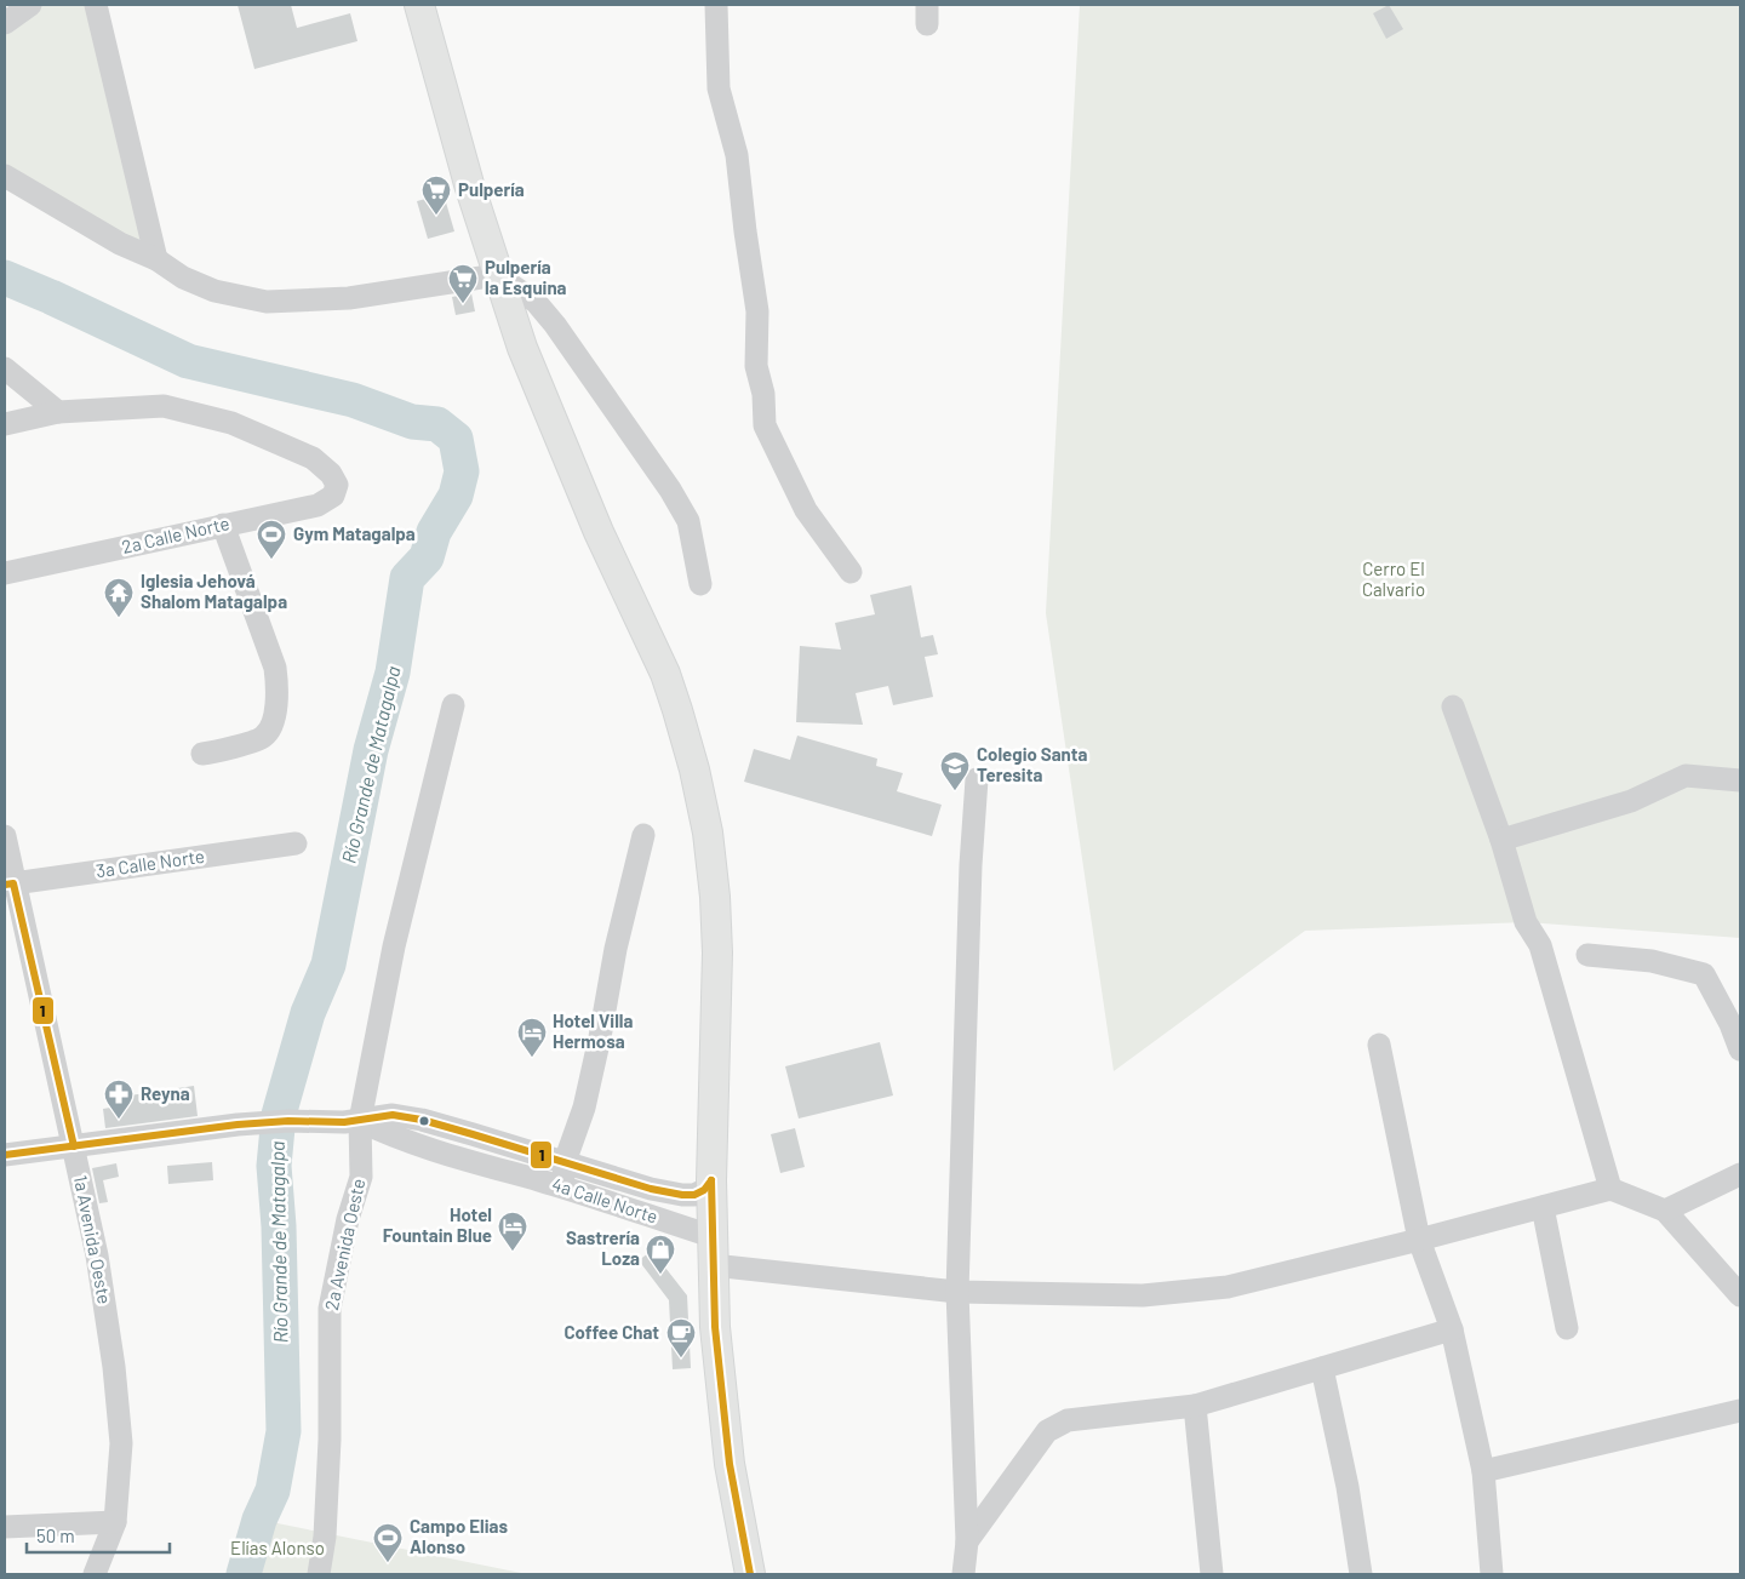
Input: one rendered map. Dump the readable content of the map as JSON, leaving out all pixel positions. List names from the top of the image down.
{
  "streets": {
    "street": [
      "2a Calle Norte",
      "3a Calle Norte",
      "4a Calle Norte",
      "1a Avenida Oeste",
      "2a Avenida Oeste"
    ]
  },
  "crossings": [
    ["3a Calle Norte", "1a Avenida Oeste"],
    ["4a Calle Norte", "1a Avenida Oeste"],
    ["4a Calle Norte", "2a Avenida Oeste"]
  ],
  "water": ["Río Grande de Matagalpa"],
  "parks": ["Cerro El Calvario", "Elías Alonso"],
  "places": {
    "supermarket": ["Pulpería", "Pulpería la Esquina"],
    "sports": ["Gym Matagalpa", "Campo Elias Alonso"],
    "temple": ["Iglesia Jehová Shalom Matagalpa"],
    "school or university": ["Colegio Santa Teresita"],
    "hotel": ["Hotel Villa Hermosa", "Hotel Fountain Blue"],
    "pharmacy": ["Reyna"],
    "shop": ["Sastrería Loza"],
    "cafe": ["Coffee Chat"]
  },
  "lines": ["transit line 1"],
  "scale_bar": "50 m"
}
